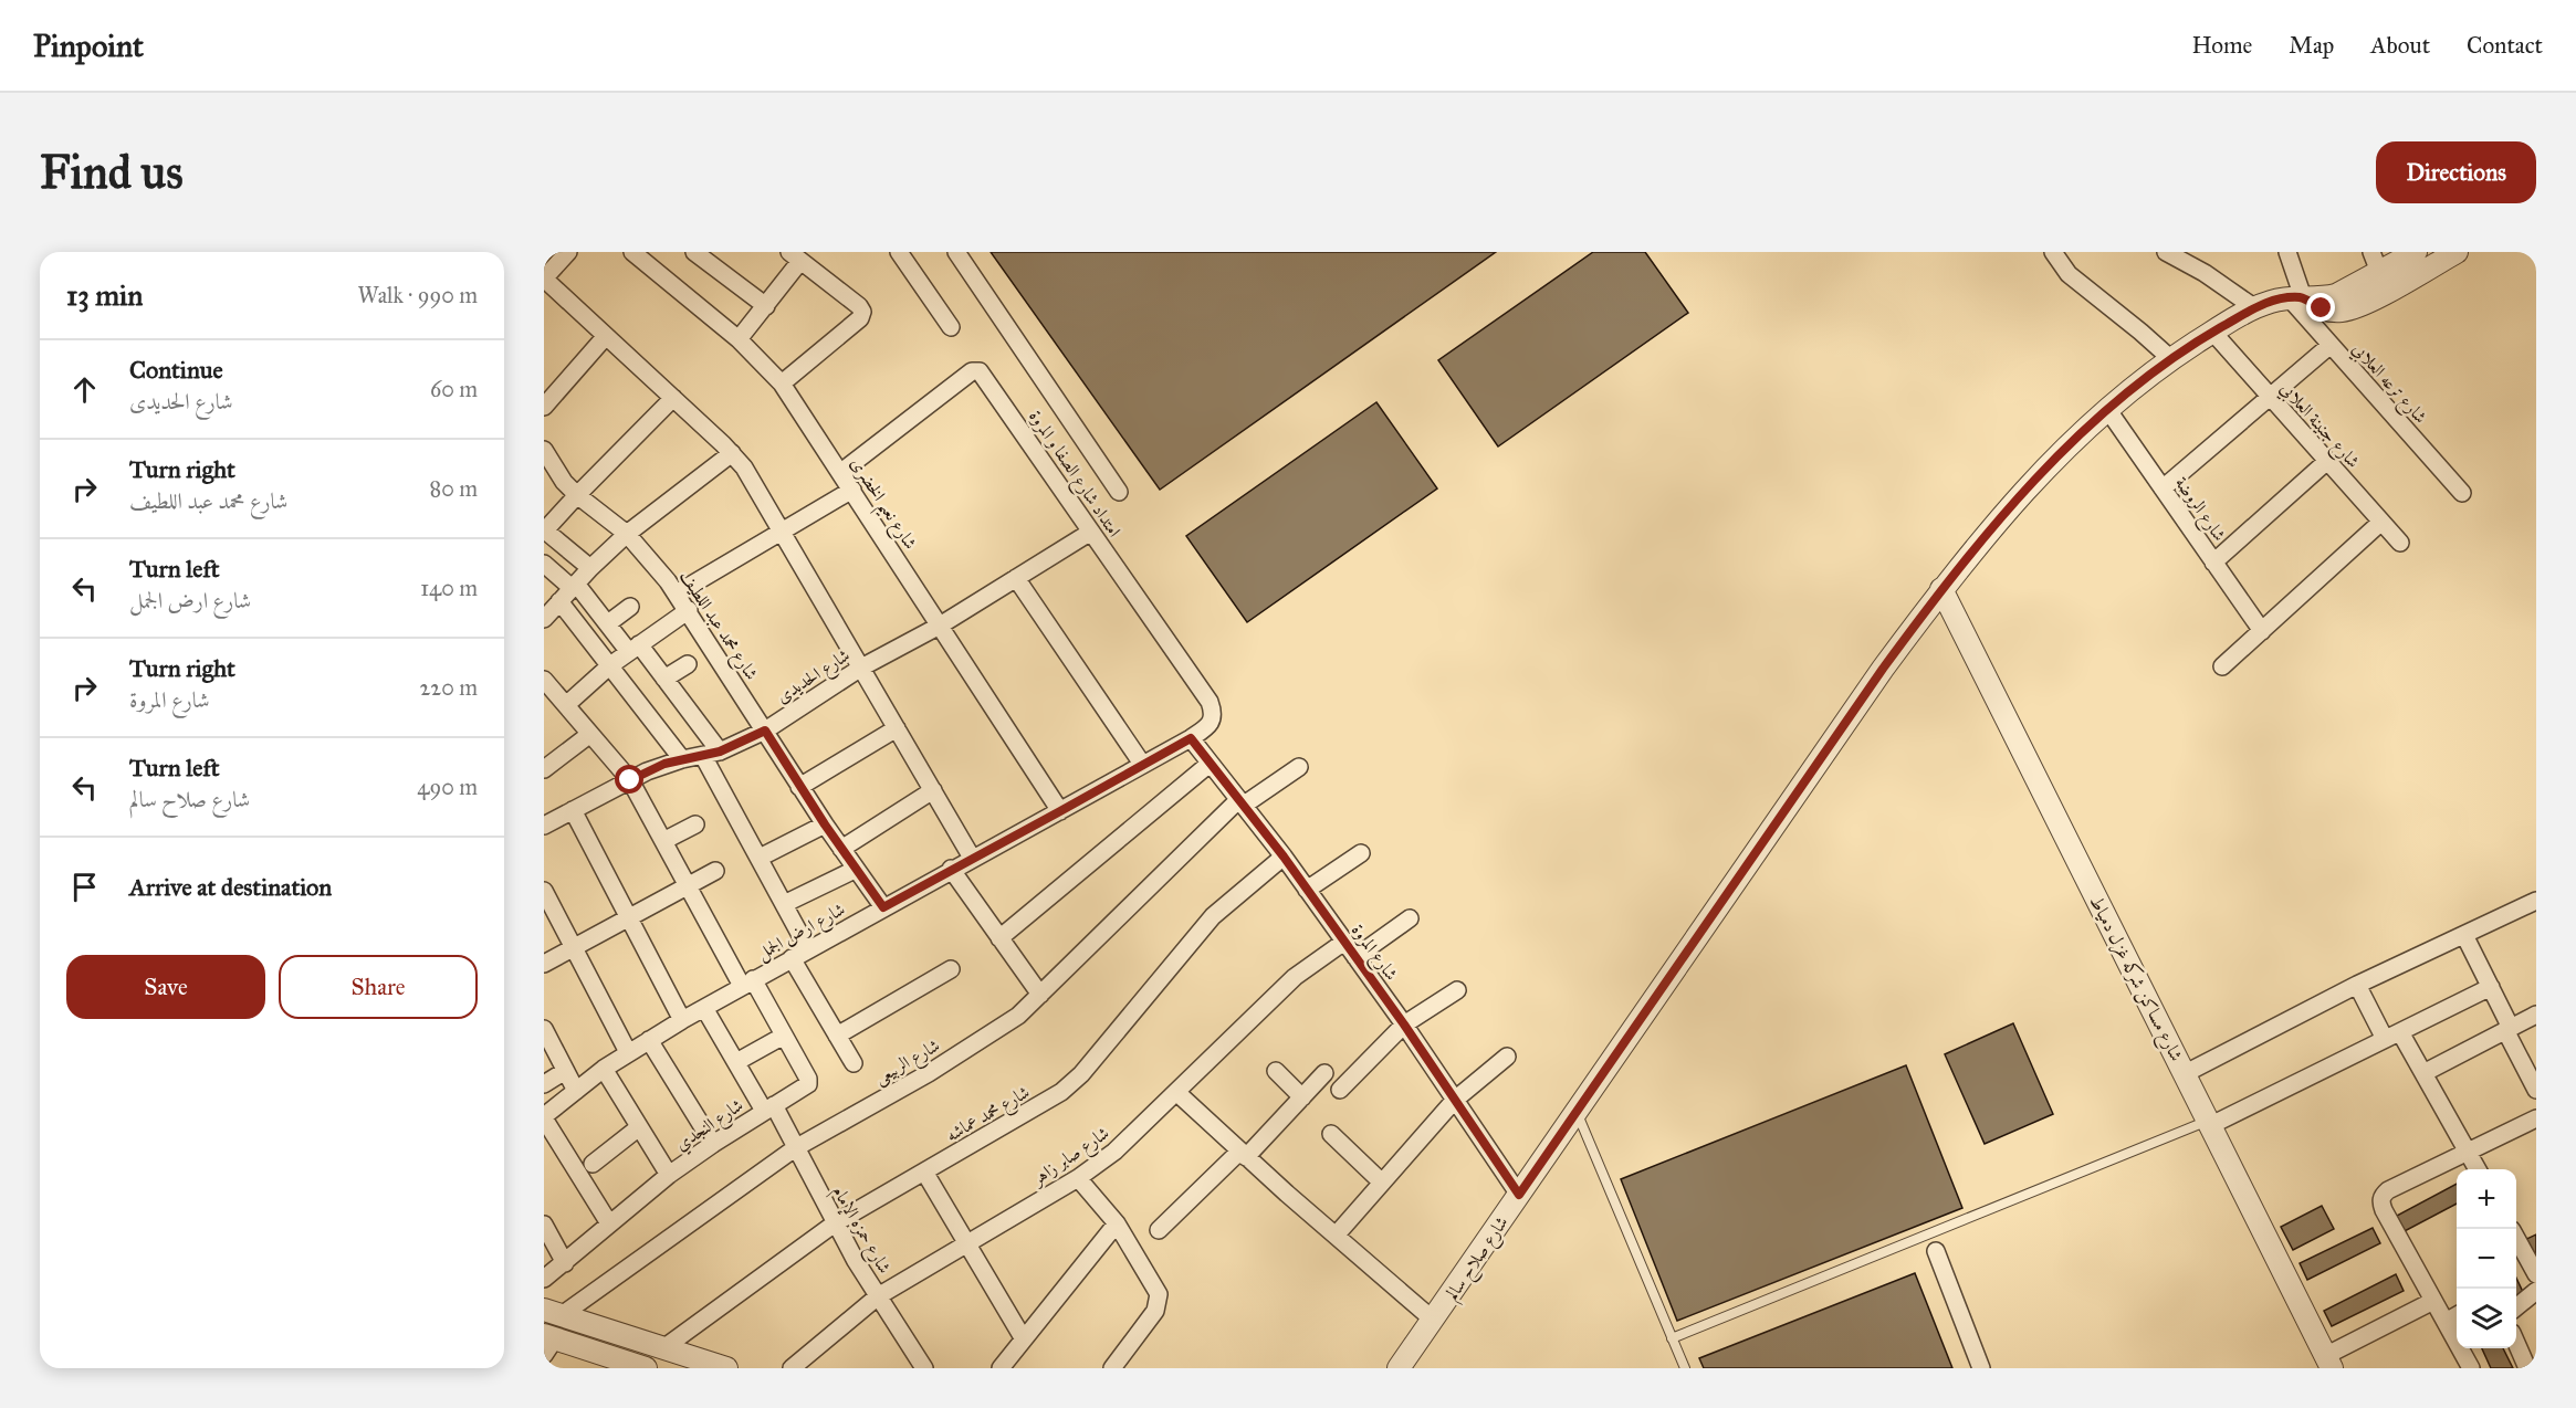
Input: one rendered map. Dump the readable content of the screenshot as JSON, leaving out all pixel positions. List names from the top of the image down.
{
  "streets": {
    "street": [
      "شارع ترعه العلابي",
      "شارع جنينة العلابي",
      "امتداد شارع الصفا و المروة",
      "شارع نعيم الخضرى",
      "شارع الروضة",
      "شارع محمد عبد اللطيف",
      "شارع الحديدى",
      "شارع ارض الجمل",
      "شارع المروة",
      "شارع مساكن شركه غزل دمياط",
      "شارع الربيعى",
      "شارع محمد عماشه",
      "شارع النجدي",
      "شارع صابر زاهر",
      "شارع حمزه الإمام",
      "شارع صلاح سالم"
    ]
  },
  "crossings": [
    ["شارع ترعه العلابي", "شارع صلاح سالم"],
    ["شارع جنينة العلابي", "شارع صلاح سالم"],
    ["امتداد شارع الصفا و المروة", "شارع نعيم الخضرى"],
    ["امتداد شارع الصفا و المروة", "شارع الحديدى"],
    ["امتداد شارع الصفا و المروة", "شارع ارض الجمل"],
    ["امتداد شارع الصفا و المروة", "شارع المروة"],
    ["شارع نعيم الخضرى", "شارع الحديدى"],
    ["شارع نعيم الخضرى", "شارع ارض الجمل"],
    ["شارع الروضة", "شارع صلاح سالم"],
    ["شارع محمد عبد اللطيف", "شارع الحديدى"],
    ["شارع محمد عبد اللطيف", "شارع ارض الجمل"],
    ["شارع الحديدى", "شارع النجدي"],
    ["شارع ارض الجمل", "شارع المروة"],
    ["شارع ارض الجمل", "شارع النجدي"],
    ["شارع ارض الجمل", "شارع حمزه الإمام"],
    ["شارع المروة", "شارع الربيعى"],
    ["شارع المروة", "شارع محمد عماشه"],
    ["شارع المروة", "شارع صابر زاهر"],
    ["شارع المروة", "شارع صلاح سالم"],
    ["شارع مساكن شركه غزل دمياط", "شارع صلاح سالم"],
    ["شارع الربيعى", "شارع حمزه الإمام"],
    ["شارع محمد عماشه", "شارع حمزه الإمام"],
    ["شارع النجدي", "شارع حمزه الإمام"],
    ["شارع صابر زاهر", "شارع حمزه الإمام"]
  ],
  "page": {
    "header": "Pinpoint",
    "nav": [
      "Home",
      "Map",
      "About",
      "Contact"
    ],
    "buttons": [
      "Directions",
      ["Save", "Share"]
    ],
    "title": "Find us",
    "heading": ["13 min", "Walk · 990 m"],
    "list": [
      ["Continue", "شارع الحديدى", "60 m"],
      ["Turn right", "شارع محمد عبد اللطيف", "80 m"],
      ["Turn left", "شارع ارض الجمل", "140 m"],
      ["Turn right", "شارع المروة", "220 m"],
      ["Turn left", "شارع صلاح سالم", "490 m"],
      "Arrive at destination"
    ],
    "map_buttons": ["+", "−"]
  }
}
